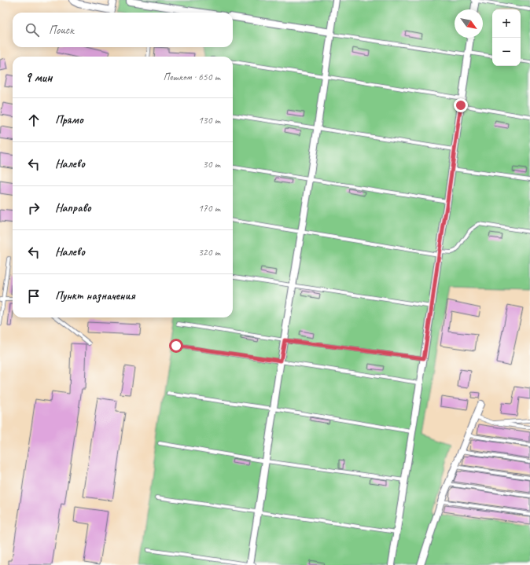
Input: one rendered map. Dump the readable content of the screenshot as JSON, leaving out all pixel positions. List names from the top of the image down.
{
  "north": "bottom right",
  "page": {
    "map_buttons": ["+", "−"],
    "search": "Поиск",
    "heading": ["9 мин", "Пешком · 650 m"],
    "list": [
      ["Прямо", "130 m"],
      ["Налево", "30 m"],
      ["Направо", "170 m"],
      ["Налево", "320 m"],
      "Пункт назначения"
    ]
  }
}
